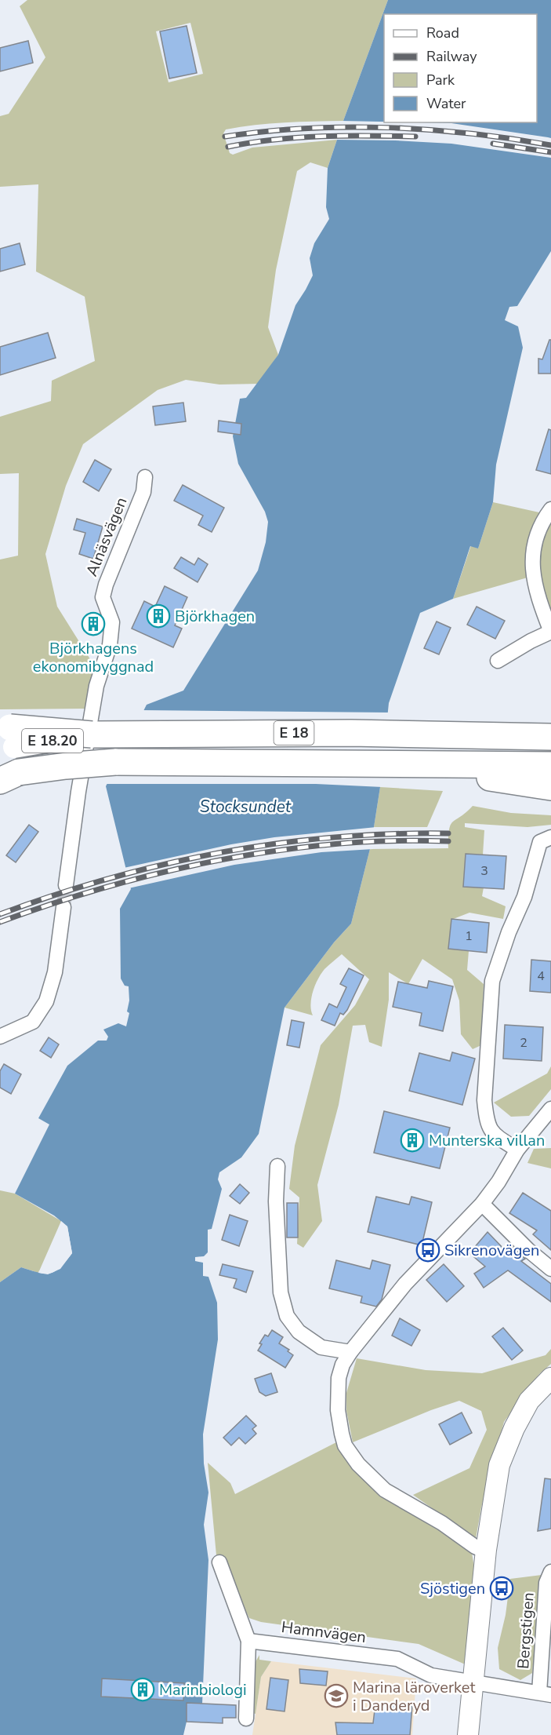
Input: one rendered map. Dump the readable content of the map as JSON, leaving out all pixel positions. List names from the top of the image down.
{
  "streets": {
    "highway": ["E 18"],
    "street": ["Alnäsvägen", "Bergstigen", "Hamnvägen"]
  },
  "crossings": [
    ["Bergstigen", "Hamnvägen"]
  ],
  "water": ["Stocksundet"],
  "places": {
    "building": [
      "Björkhagen",
      "Björkhagens ekonomibyggnad",
      "Munterska villan",
      "Marinbiologi"
    ],
    "bus stop": ["Sikrenovägen", "Sjöstigen"],
    "school or university": ["Marina läroverket i Danderyd"]
  },
  "house_numbers": [
    "3",
    "1",
    "4",
    "2"
  ],
  "legend": [
    "Road",
    "Railway",
    "Park",
    "Water"
  ]
}
